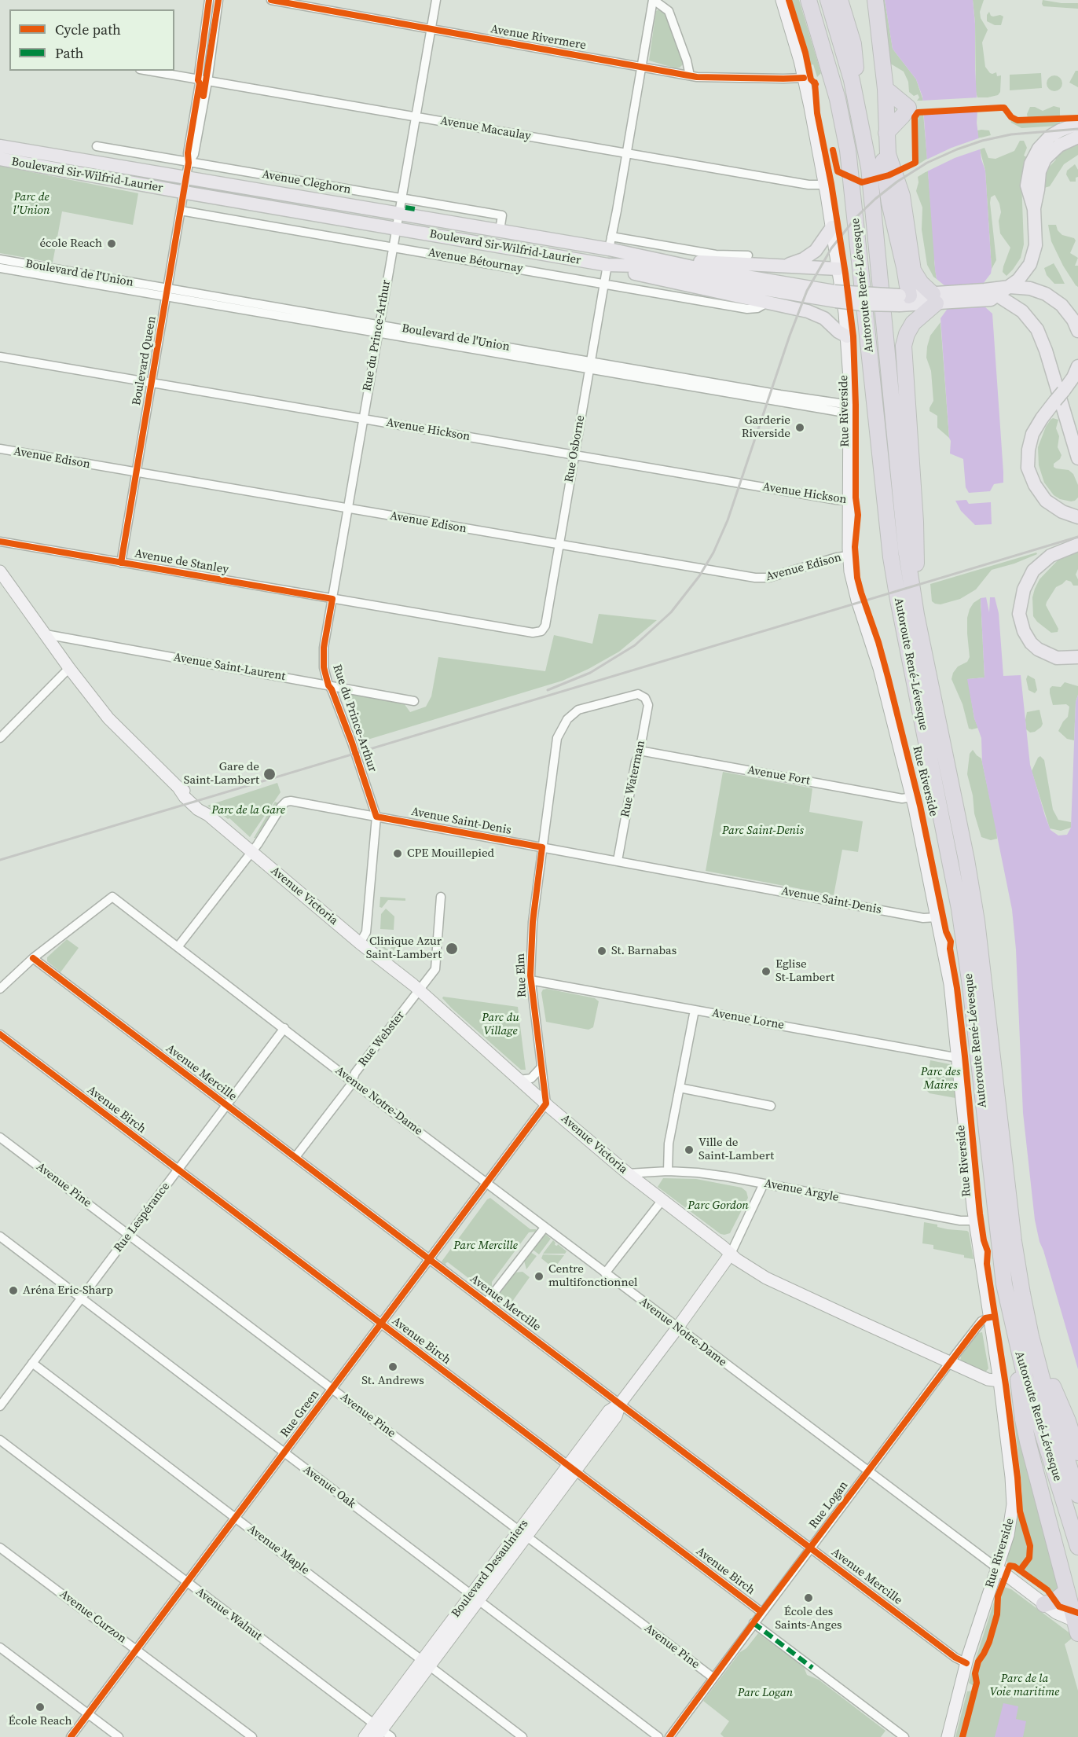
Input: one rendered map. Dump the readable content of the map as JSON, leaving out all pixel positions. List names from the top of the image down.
{
  "streets": {
    "highway": ["Autoroute René-Lévesque"],
    "main road": ["Boulevard Sir-Wilfrid-Laurier"],
    "street": [
      "Avenue Rivermere",
      "Avenue Macaulay",
      "Avenue Cleghorn",
      "Avenue Bétournay",
      "Boulevard de l'Union",
      "Rue du Prince-Arthur",
      "Boulevard Queen",
      "Rue Riverside",
      "Avenue Hickson",
      "Rue Osborne",
      "Avenue Edison",
      "Avenue de Stanley",
      "Avenue Saint-Laurent",
      "Avenue Fort",
      "Rue Waterman",
      "Avenue Saint-Denis",
      "Avenue Victoria",
      "Rue Elm",
      "Avenue Lorne",
      "Rue Webster",
      "Avenue Mercille",
      "Avenue Notre-Dame",
      "Avenue Birch",
      "Avenue Pine",
      "Avenue Argyle",
      "Rue Lespérance",
      "Rue Green",
      "Avenue Oak",
      "Rue Logan",
      "Avenue Maple",
      "Boulevard Desaulniers",
      "Avenue Walnut",
      "Avenue Curzon"
    ]
  },
  "crossings": [
    ["Avenue Rivermere", "Rue du Prince-Arthur"],
    ["Avenue Rivermere", "Rue Riverside"],
    ["Avenue Macaulay", "Rue du Prince-Arthur"],
    ["Avenue Macaulay", "Boulevard Queen"],
    ["Avenue Macaulay", "Rue Riverside"],
    ["Boulevard Sir-Wilfrid-Laurier", "Avenue Cleghorn"],
    ["Boulevard Sir-Wilfrid-Laurier", "Rue du Prince-Arthur"],
    ["Boulevard Sir-Wilfrid-Laurier", "Boulevard Queen"],
    ["Boulevard Sir-Wilfrid-Laurier", "Rue Osborne"],
    ["Avenue Cleghorn", "Rue du Prince-Arthur"],
    ["Avenue Cleghorn", "Boulevard Queen"],
    ["Avenue Bétournay", "Rue du Prince-Arthur"],
    ["Avenue Bétournay", "Boulevard Queen"],
    ["Avenue Bétournay", "Rue Osborne"],
    ["Boulevard de l'Union", "Rue du Prince-Arthur"],
    ["Boulevard de l'Union", "Boulevard Queen"],
    ["Boulevard de l'Union", "Rue Riverside"],
    ["Boulevard de l'Union", "Rue Osborne"],
    ["Rue du Prince-Arthur", "Avenue Hickson"],
    ["Rue du Prince-Arthur", "Avenue Edison"],
    ["Rue du Prince-Arthur", "Avenue de Stanley"],
    ["Rue du Prince-Arthur", "Avenue Saint-Laurent"],
    ["Rue du Prince-Arthur", "Avenue Saint-Denis"],
    ["Rue du Prince-Arthur", "Avenue Victoria"],
    ["Boulevard Queen", "Avenue Hickson"],
    ["Boulevard Queen", "Avenue Edison"],
    ["Boulevard Queen", "Avenue de Stanley"],
    ["Rue Riverside", "Avenue Hickson"],
    ["Rue Riverside", "Avenue Edison"],
    ["Rue Riverside", "Avenue Fort"],
    ["Rue Riverside", "Avenue Saint-Denis"],
    ["Rue Riverside", "Avenue Victoria"],
    ["Rue Riverside", "Avenue Lorne"],
    ["Rue Riverside", "Avenue Mercille"],
    ["Rue Riverside", "Avenue Notre-Dame"],
    ["Rue Riverside", "Avenue Argyle"],
    ["Rue Riverside", "Rue Logan"],
    ["Avenue Hickson", "Rue Osborne"],
    ["Rue Osborne", "Avenue Edison"],
    ["Rue Osborne", "Avenue de Stanley"],
    ["Avenue Saint-Laurent", "Avenue Victoria"],
    ["Avenue Fort", "Rue Waterman"],
    ["Rue Waterman", "Avenue Saint-Denis"],
    ["Rue Waterman", "Rue Elm"],
    ["Avenue Saint-Denis", "Avenue Victoria"],
    ["Avenue Saint-Denis", "Rue Elm"],
    ["Avenue Victoria", "Rue Elm"],
    ["Avenue Victoria", "Rue Webster"],
    ["Avenue Victoria", "Avenue Argyle"],
    ["Avenue Victoria", "Rue Green"],
    ["Avenue Victoria", "Rue Logan"],
    ["Avenue Victoria", "Boulevard Desaulniers"],
    ["Rue Elm", "Avenue Lorne"],
    ["Rue Elm", "Rue Green"],
    ["Rue Webster", "Avenue Mercille"],
    ["Rue Webster", "Avenue Notre-Dame"],
    ["Avenue Mercille", "Avenue Notre-Dame"],
    ["Avenue Mercille", "Rue Lespérance"],
    ["Avenue Mercille", "Rue Green"],
    ["Avenue Mercille", "Rue Logan"],
    ["Avenue Mercille", "Boulevard Desaulniers"],
    ["Avenue Notre-Dame", "Rue Lespérance"],
    ["Avenue Notre-Dame", "Rue Green"],
    ["Avenue Notre-Dame", "Rue Logan"],
    ["Avenue Notre-Dame", "Boulevard Desaulniers"],
    ["Avenue Birch", "Rue Lespérance"],
    ["Avenue Birch", "Rue Green"],
    ["Avenue Birch", "Rue Logan"],
    ["Avenue Birch", "Boulevard Desaulniers"],
    ["Avenue Pine", "Rue Lespérance"],
    ["Avenue Pine", "Rue Green"],
    ["Avenue Pine", "Rue Logan"],
    ["Avenue Pine", "Boulevard Desaulniers"],
    ["Avenue Argyle", "Boulevard Desaulniers"],
    ["Rue Lespérance", "Avenue Oak"],
    ["Rue Lespérance", "Avenue Maple"],
    ["Rue Green", "Avenue Oak"],
    ["Rue Green", "Avenue Maple"],
    ["Rue Green", "Avenue Walnut"],
    ["Rue Green", "Avenue Curzon"],
    ["Avenue Oak", "Boulevard Desaulniers"],
    ["Avenue Maple", "Boulevard Desaulniers"],
    ["Boulevard Desaulniers", "Avenue Walnut"]
  ],
  "parks": [
    "Parc de l'Union",
    "Parc de la Gare",
    "Parc Saint-Denis",
    "Parc du Village",
    "Parc des Maires",
    "Parc Gordon",
    "Parc Mercille",
    "Parc de la Voie maritime",
    "Parc Logan"
  ],
  "places": [
    "école Reach",
    "Garderie Riverside",
    "Gare de Saint-Lambert",
    "CPE Mouillepied",
    "Clinique Azur Saint-Lambert",
    "St. Barnabas",
    "Eglise St-Lambert",
    "Ville de Saint-Lambert",
    "Centre multifonctionnel",
    "Aréna Eric-Sharp",
    "St. Andrews",
    "École des Saints-Anges",
    "École Reach"
  ],
  "legend": ["Cycle path", "Path"]
}
